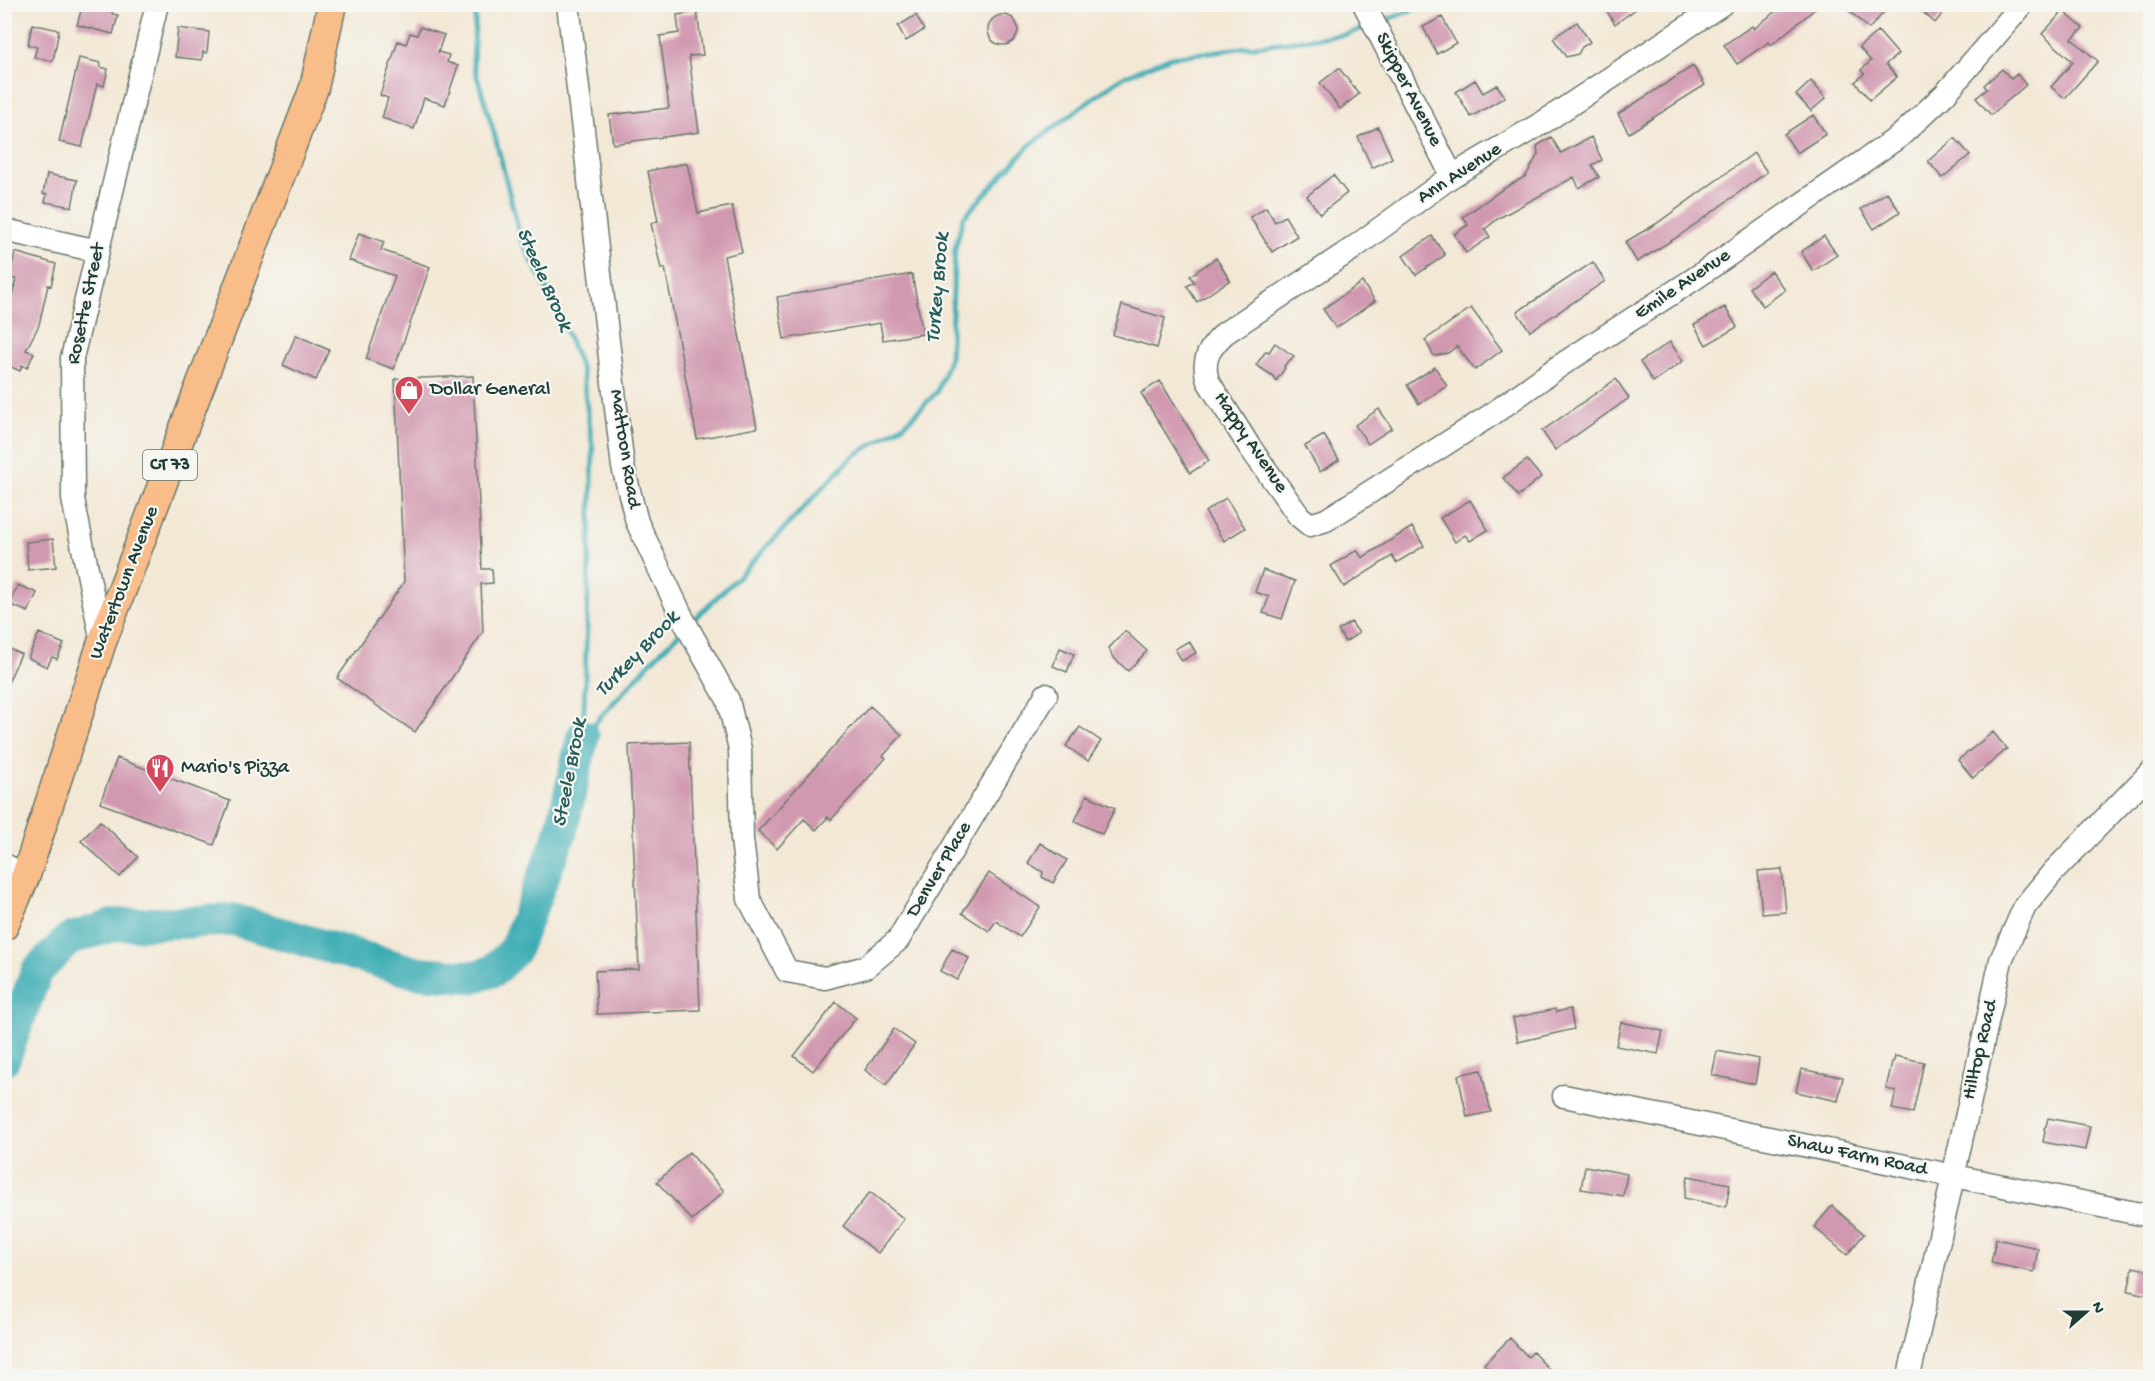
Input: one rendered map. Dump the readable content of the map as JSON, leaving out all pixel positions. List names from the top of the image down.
{
  "streets": {
    "main road": ["CT 73", "Watertown Avenue"],
    "street": [
      "Skipper Avenue",
      "Ann Avenue",
      "Emile Avenue",
      "Rosette Street",
      "Happy Avenue",
      "Mattoon Road",
      "Denver Place",
      "Hilltop Road",
      "Shaw Farm Road"
    ]
  },
  "crossings": [
    ["Skipper Avenue", "Ann Avenue"],
    ["Ann Avenue", "Happy Avenue"],
    ["Emile Avenue", "Happy Avenue"],
    ["Rosette Street", "Watertown Avenue"],
    ["Mattoon Road", "Denver Place"],
    ["Hilltop Road", "Shaw Farm Road"]
  ],
  "water": ["Steele Brook", "Turkey Brook"],
  "places": {
    "shop": ["Dollar General"],
    "restaurant": ["Mario's Pizza"]
  },
  "north": "right"
}
